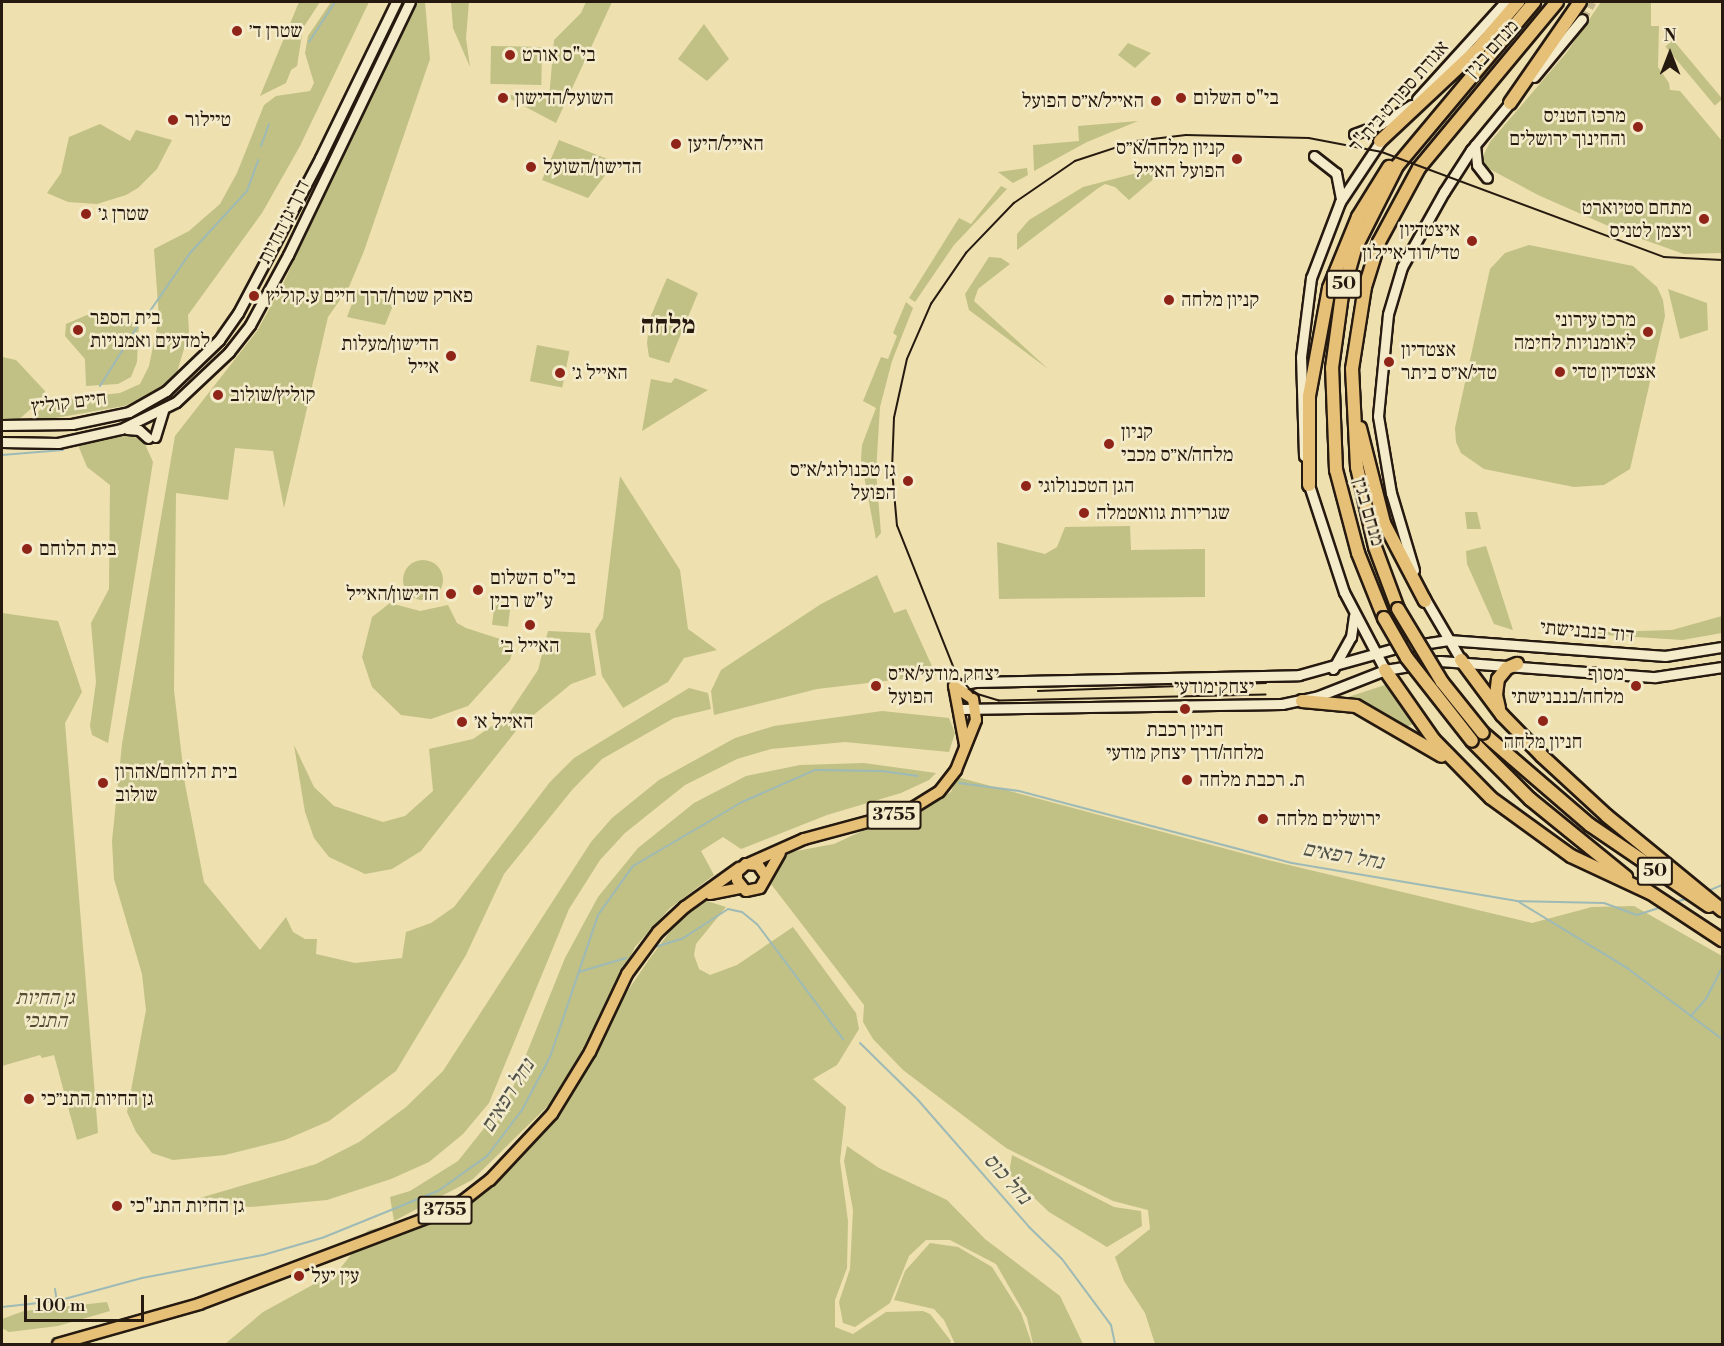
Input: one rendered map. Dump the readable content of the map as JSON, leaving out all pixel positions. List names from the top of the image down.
{
  "streets": {
    "highway": ["מנחם בגין", "50"],
    "main road": [
      "אגודת ספורט בית\"ר",
      "דרך גן החיות",
      "חיים קוליץ",
      "דוד בנבנישתי",
      "יצחק מודעי",
      "3755"
    ]
  },
  "crossings": [
    ["אגודת ספורט בית\"ר", "יצחק מודעי"],
    ["דרך גן החיות", "חיים קוליץ"],
    ["דוד בנבנישתי", "יצחק מודעי"],
    ["יצחק מודעי", "3755"]
  ],
  "districts": ["מלחה"],
  "water": ["נחל רפאים", "נחל כוס"],
  "parks": ["גן החיות התנכי"],
  "places": [
    "שטרן ד׳",
    "בי\"ס אורט",
    "השועל/הדישון",
    "בי\"ס השלום",
    "האייל/א״ס הפועל",
    "טיילור",
    "מרכז הטניס והחינוך ירושלים",
    "האייל/היען",
    "קניון מלחה/א״ס הפועל האייל",
    "הדישון/השועל",
    "שטרן ג׳",
    "מתחם סטיוארט ויצמן לטניס",
    "איצטדיון טדי/דוד איילון",
    "פארק שטרן/דרך חיים ע.קוליץ",
    "קניון מלחה",
    "בית הספר למדעים ואמנויות",
    "מרכז עירוני לאומנויות לחימה",
    "הדישון/מעלות אייל",
    "אצטדיון טדי/א״ס ביתר",
    "אצטדיון טדי",
    "האייל ג׳",
    "קוליץ/שולוב",
    "קניון מלחה/א״ס מכבי",
    "גן טכנולוגי/א״ס הפועל",
    "הגן הטכנולוגי",
    "שגרירות גוואטמלה",
    "בית הלוחם",
    "בי\"ס השלום ע\"ש רבין",
    "הדישון/האייל",
    "האייל ב׳",
    "יצחק מודעי/א״ס הפועל",
    "מסוף מלחה/בנבנישתי",
    "חניון רכבת מלחה/דרך יצחק מודעי",
    "חניון מלחה",
    "האייל א׳",
    "ת. רכבת מלחה",
    "בית הלוחם/אהרון שולוב",
    "ירושלים מלחה",
    "גן החיות התנ״כי",
    "גן החיות התנ\"כי",
    "עין יעל"
  ],
  "scale_bar": "100 m",
  "north": "top"
}
